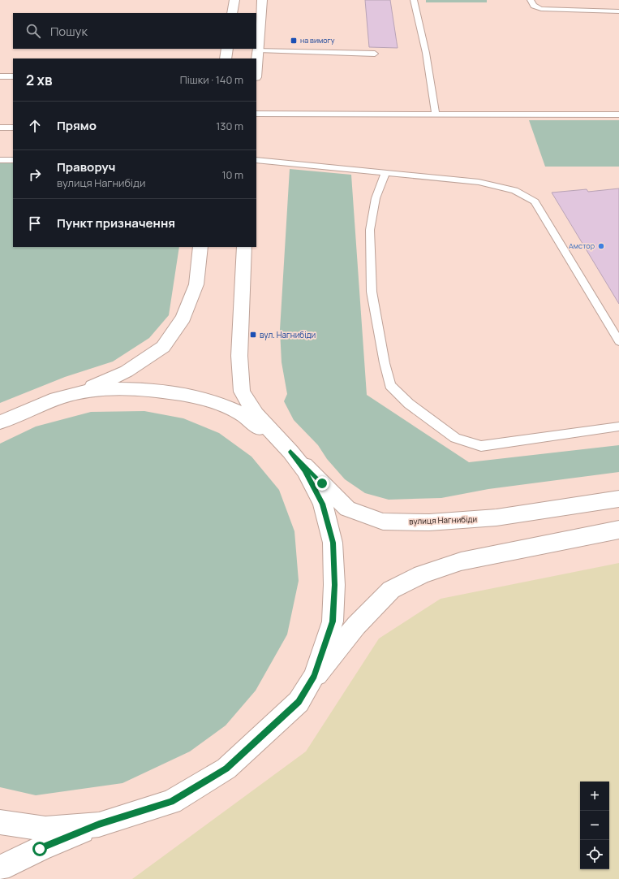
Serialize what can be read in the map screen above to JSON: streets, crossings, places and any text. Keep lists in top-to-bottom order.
{
  "streets": {
    "street": ["вулиця Нагнибіди"]
  },
  "places": {
    "transit": ["на вимогу", "вул. Нагнибіди"],
    "other": ["Амстор"]
  },
  "page": {
    "search": "Пошук",
    "heading": ["2 хв", "Пішки · 140 m"],
    "list": [
      ["Прямо", "130 m"],
      ["Праворуч", "вулиця Нагнибіди", "10 m"],
      "Пункт призначення"
    ],
    "map_buttons": ["+", "−"]
  }
}
